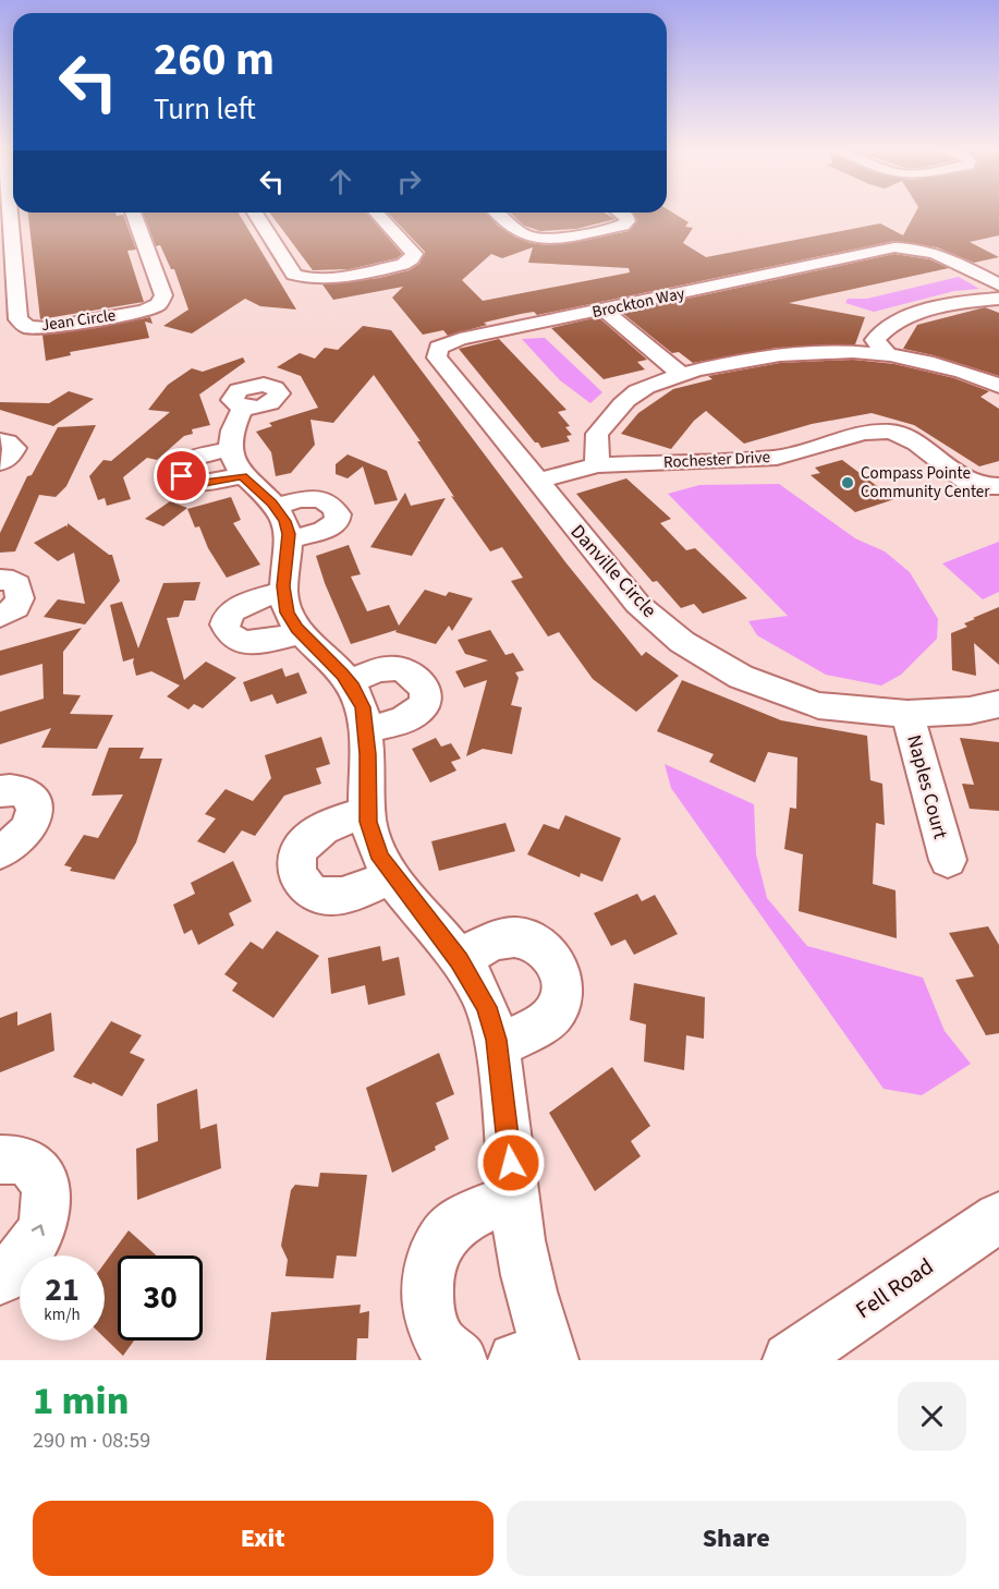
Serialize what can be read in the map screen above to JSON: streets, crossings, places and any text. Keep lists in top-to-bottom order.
{
  "streets": {
    "street": [
      "Brockton Way",
      "Jean Circle",
      "Rochester Drive",
      "Danville Circle",
      "Naples Court",
      "Fell Road"
    ]
  },
  "crossings": [
    ["Brockton Way", "Rochester Drive"],
    ["Brockton Way", "Danville Circle"],
    ["Rochester Drive", "Danville Circle"],
    ["Danville Circle", "Naples Court"]
  ],
  "places": ["Compass Pointe Community Center"],
  "page": {
    "turn": ["260 m", "Turn left"],
    "speed": "21 km/h",
    "limit": "30",
    "heading": ["1 min", "290 m · 08:59"],
    "buttons": ["Exit", "Share"]
  }
}
